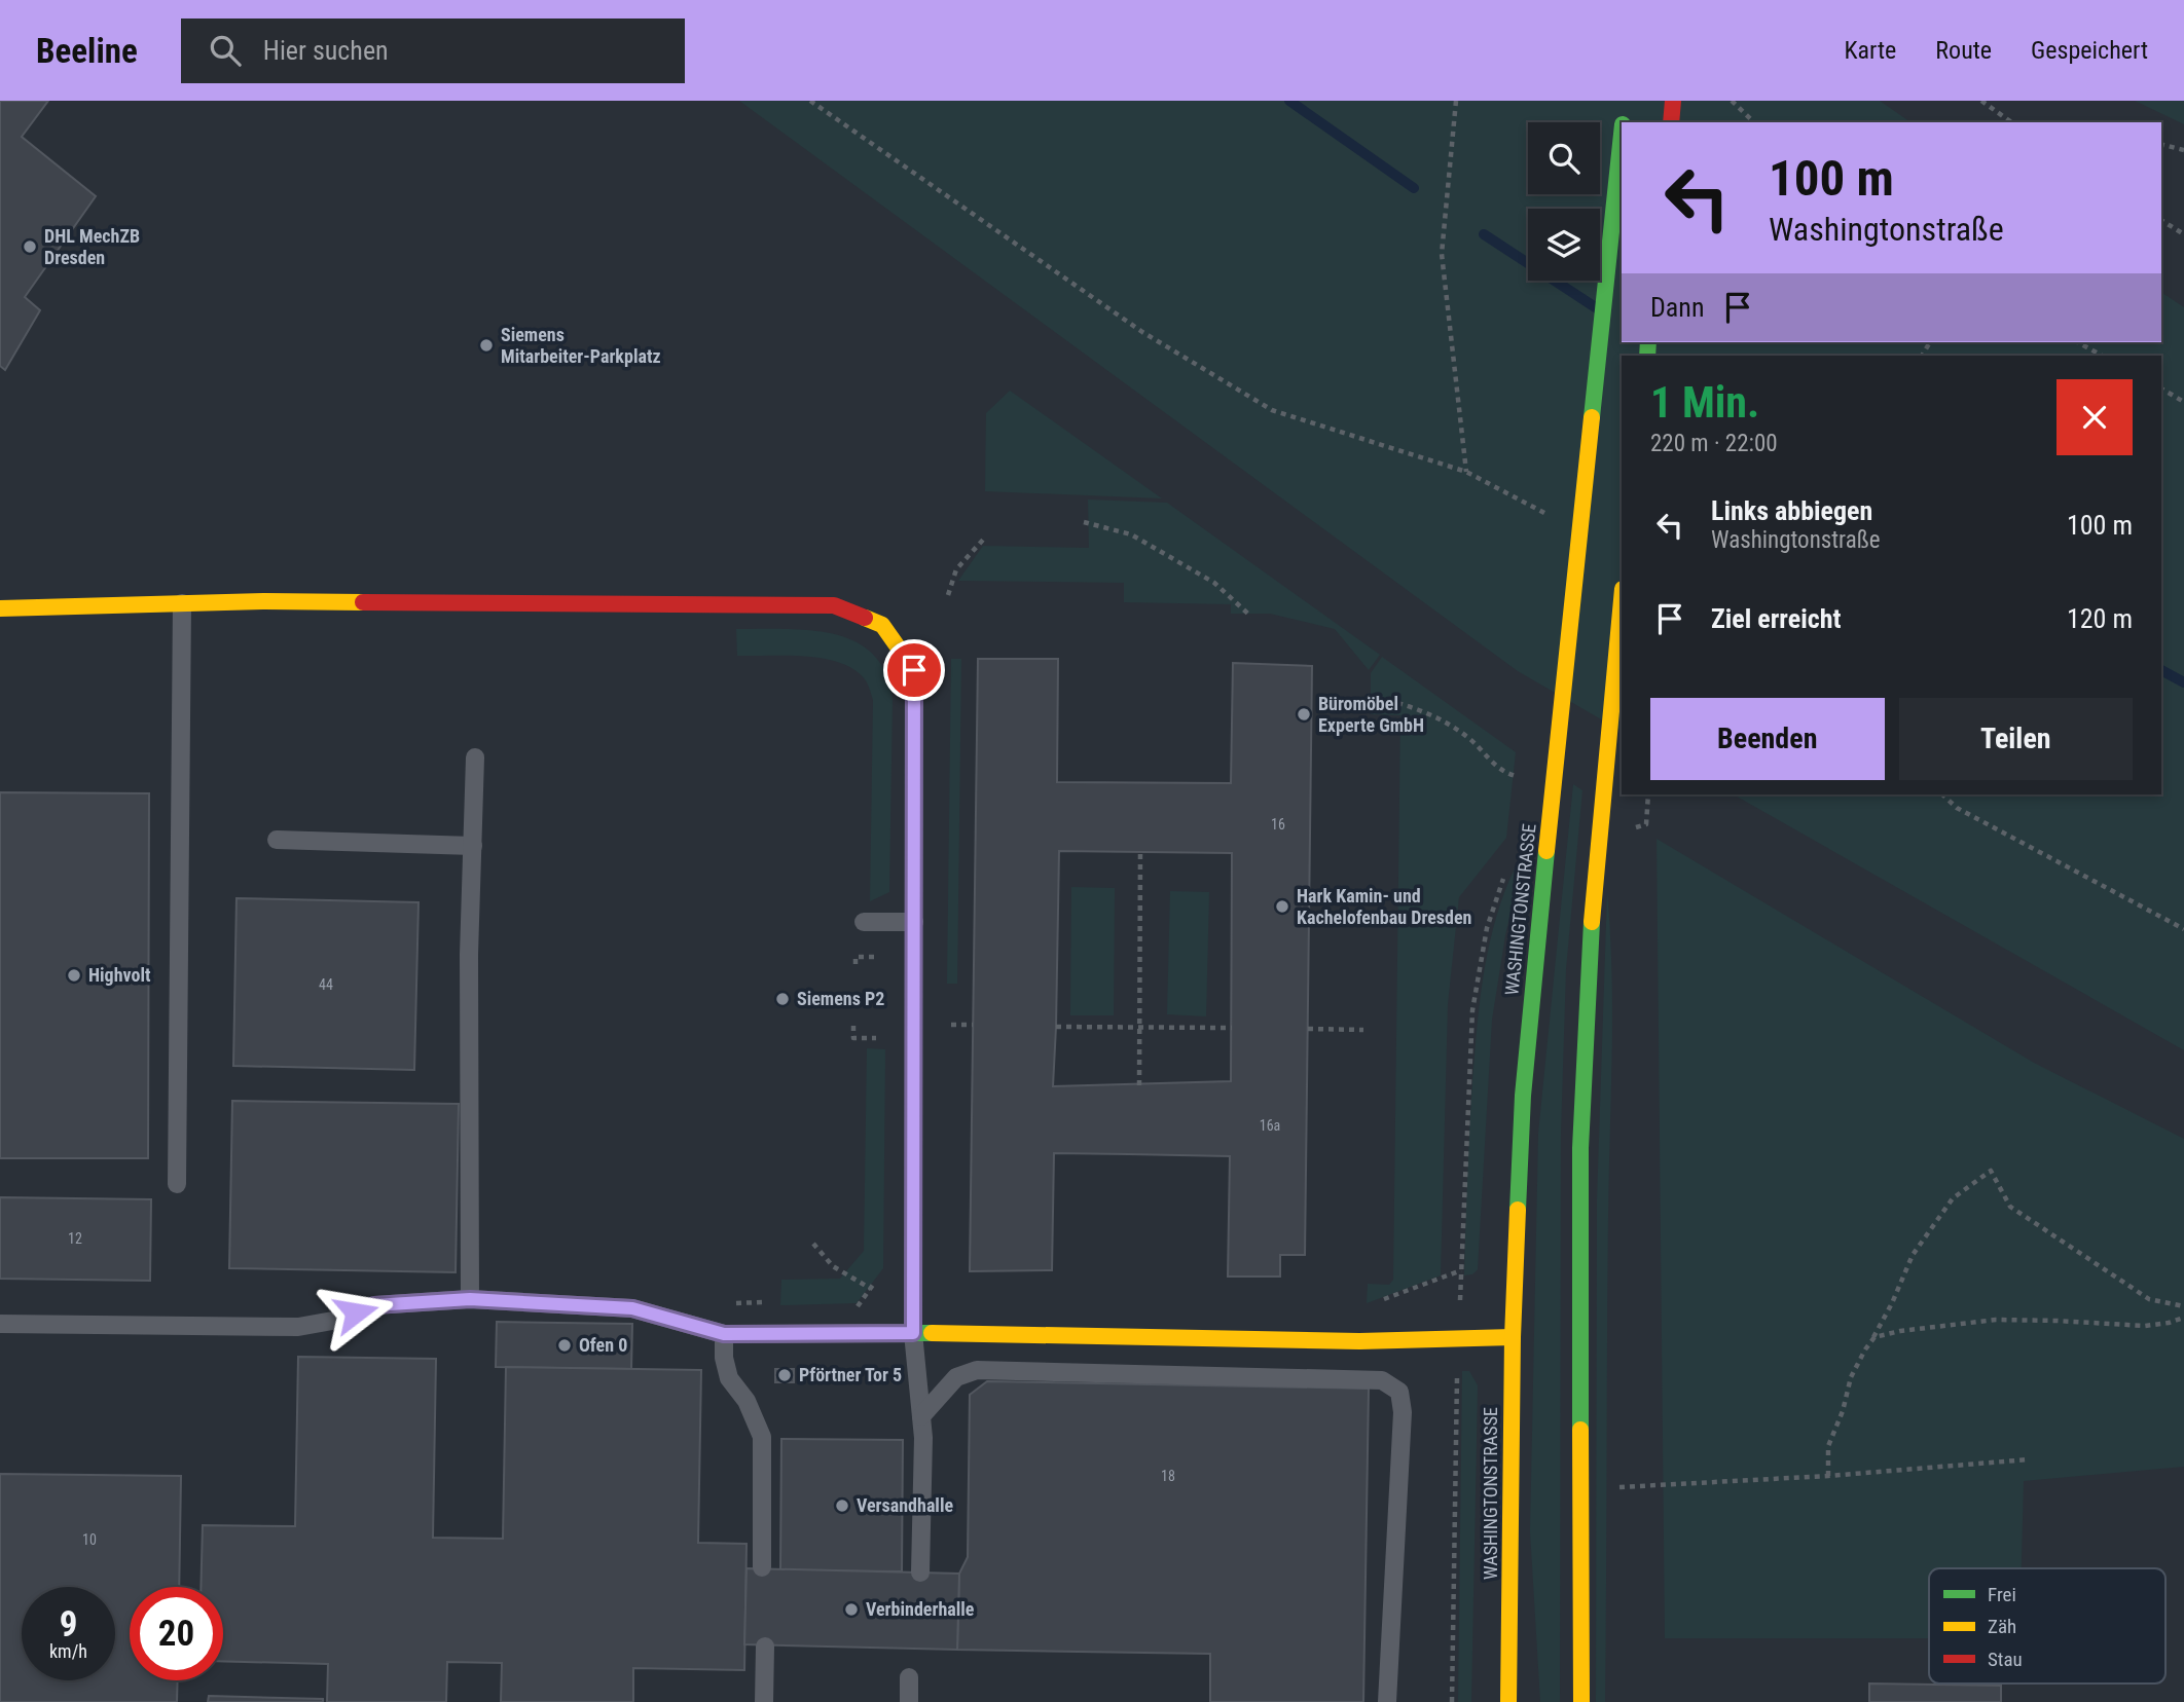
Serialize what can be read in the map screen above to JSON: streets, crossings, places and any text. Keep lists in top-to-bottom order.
{
  "streets": {
    "main road": ["WASHINGTONSTRASSE"]
  },
  "places": [
    "DHL MechZB Dresden",
    "Siemens Mitarbeiter-Parkplatz",
    "Büromöbel Experte GmbH",
    "Hark Kamin- und Kachelofenbau Dresden",
    "Highvolt",
    "Siemens P2",
    "Ofen 0",
    "Pförtner Tor 5",
    "Versandhalle",
    "Verbinderhalle"
  ],
  "house_numbers": [
    "16",
    "44",
    "16a",
    "12",
    "18",
    "10"
  ],
  "legend": ["Frei", "Zäh", "Stau"],
  "page": {
    "header": "Beeline",
    "search": "Hier suchen",
    "nav": ["Karte", "Route", "Gespeichert"],
    "turn": ["100 m", "Washingtonstraße"],
    "then": "Dann",
    "heading": ["1 Min.", "220 m · 22:00"],
    "list": [
      {
        "name": "Links abbiegen",
        "note": "Washingtonstraße",
        "value": "100 m"
      },
      {
        "name": "Ziel erreicht",
        "value": "120 m"
      }
    ],
    "buttons": ["Beenden", "Teilen"],
    "speed": "9 km/h",
    "limit": "20"
  }
}
